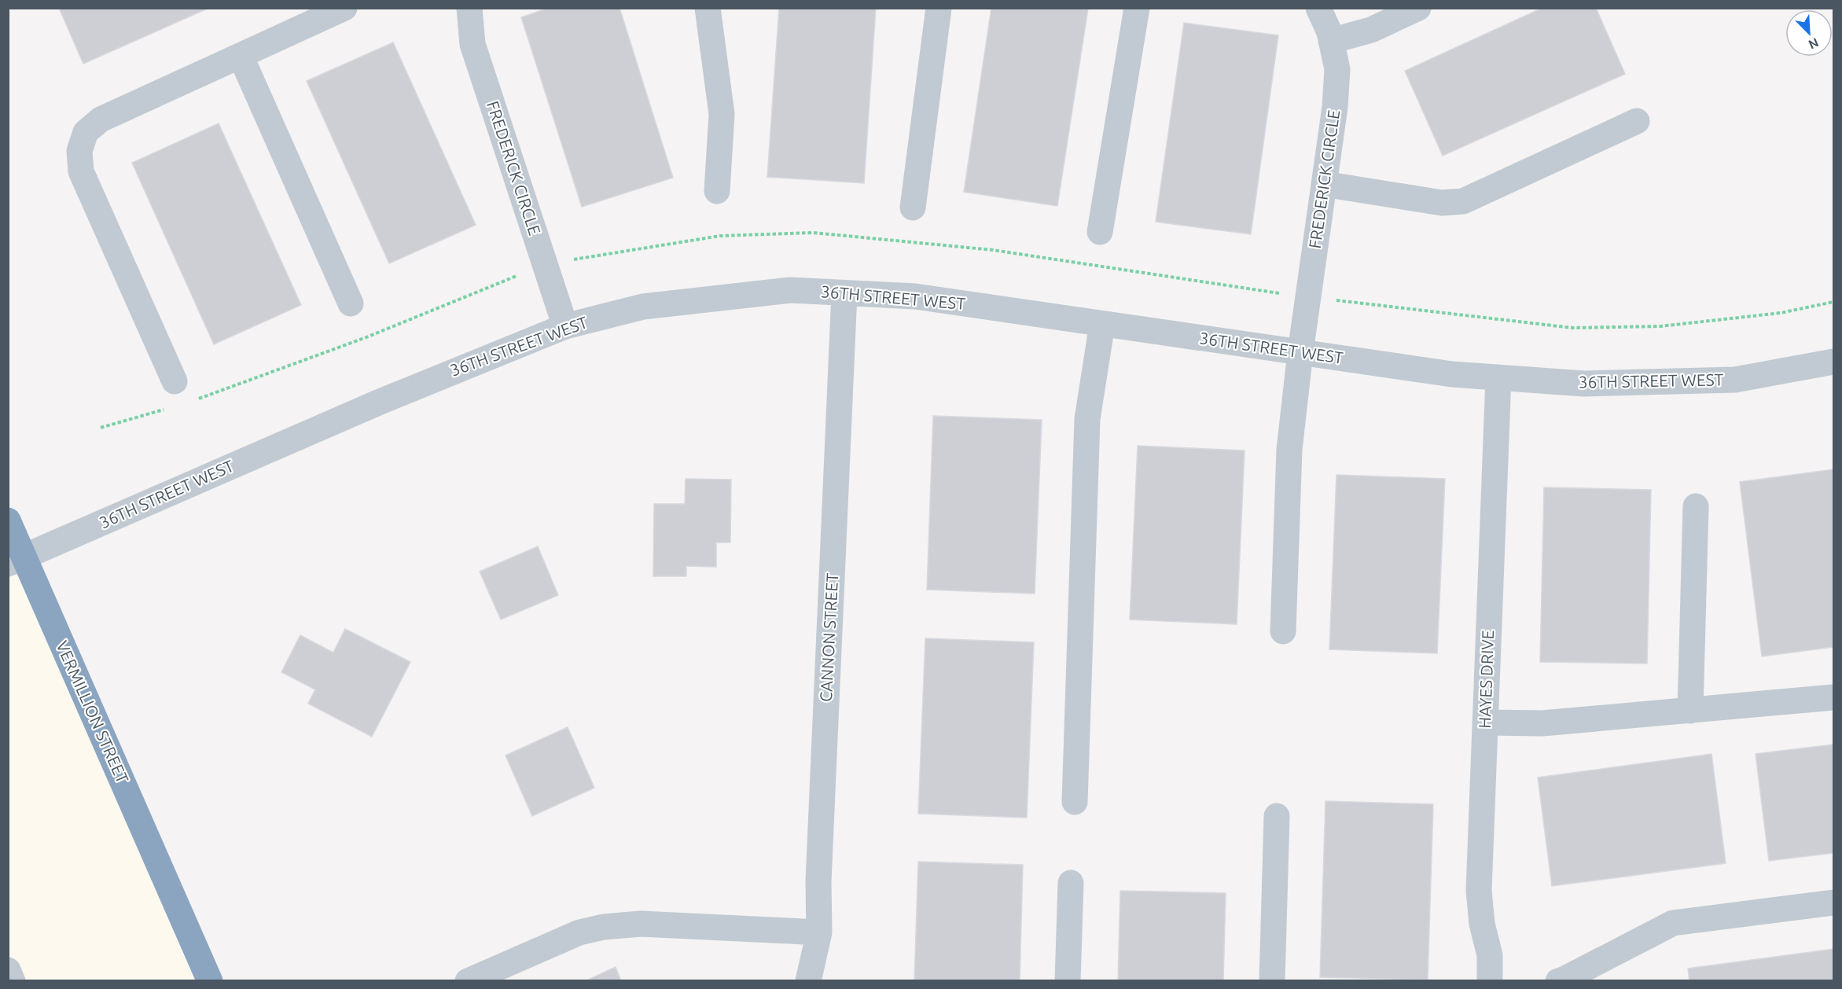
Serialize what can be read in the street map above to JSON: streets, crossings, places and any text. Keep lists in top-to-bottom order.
{
  "streets": {
    "highway": ["VERMILLION STREET"],
    "street": [
      "FREDERICK CIRCLE",
      "36TH STREET WEST",
      "CANNON STREET",
      "HAYES DRIVE"
    ]
  },
  "crossings": [
    ["FREDERICK CIRCLE", "36TH STREET WEST"],
    ["36TH STREET WEST", "CANNON STREET"],
    ["36TH STREET WEST", "HAYES DRIVE"],
    ["36TH STREET WEST", "VERMILLION STREET"]
  ],
  "north": "bottom right"
}
